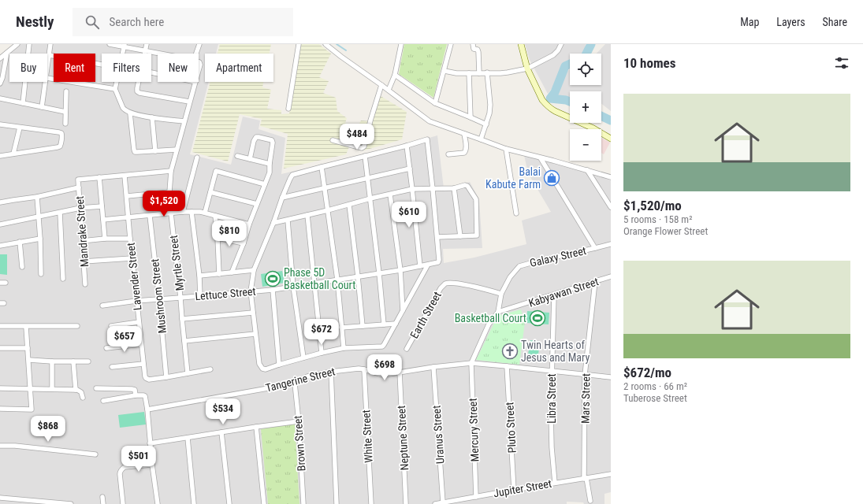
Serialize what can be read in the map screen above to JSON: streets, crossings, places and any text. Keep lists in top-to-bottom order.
{
  "streets": {
    "street": [
      "Mandrake Street",
      "Galaxy Street",
      "Myrtle Street",
      "Lavender Street",
      "Kabyawan Street",
      "Lettuce Street",
      "Mushroom Street",
      "Earth Street",
      "Tangerine Street",
      "Libra Street",
      "Mars Street",
      "Pluto Street",
      "Mercury Street",
      "Uranus Street",
      "White Street",
      "Neptune Street",
      "Brown Street",
      "Jupiter Street"
    ]
  },
  "crossings": [
    ["Galaxy Street", "Kabyawan Street"],
    ["Galaxy Street", "Earth Street"],
    ["Myrtle Street", "Lettuce Street"],
    ["Lavender Street", "Lettuce Street"],
    ["Lavender Street", "Mushroom Street"],
    ["Kabyawan Street", "Libra Street"],
    ["Kabyawan Street", "Mars Street"],
    ["Lettuce Street", "Mushroom Street"],
    ["Tangerine Street", "Libra Street"],
    ["Tangerine Street", "Mars Street"],
    ["Tangerine Street", "Pluto Street"],
    ["Tangerine Street", "Mercury Street"],
    ["Tangerine Street", "Uranus Street"],
    ["Tangerine Street", "White Street"],
    ["Tangerine Street", "Neptune Street"],
    ["Tangerine Street", "Brown Street"],
    ["Libra Street", "Jupiter Street"],
    ["Mars Street", "Jupiter Street"],
    ["Pluto Street", "Jupiter Street"],
    ["Mercury Street", "Jupiter Street"],
    ["Uranus Street", "Jupiter Street"]
  ],
  "places": {
    "shop": ["Balai Kabute Farm"],
    "sports": ["Phase 5D Basketball Court", "Basketball Court"],
    "church": ["Twin Hearts of Jesus and Mary"]
  },
  "page": {
    "header": "Nestly",
    "search": "Search here",
    "nav": ["Map", "Layers", "Share"],
    "heading": "10 homes",
    "map_buttons": ["+", "−"],
    "chip": [
      "Buy",
      "Rent",
      "Filters",
      "New",
      "Apartment"
    ],
    "list": [
      {
        "name": "$1,520/mo",
        "note": "5 rooms · 158 m² · Orange Flower Street"
      },
      {
        "name": "$672/mo",
        "note": "2 rooms · 66 m² · Tuberose Street"
      }
    ],
    "price": [
      "$484",
      "$1,520",
      "$610",
      "$810",
      "$672",
      "$657",
      "$698",
      "$534",
      "$868",
      "$501"
    ]
  }
}
